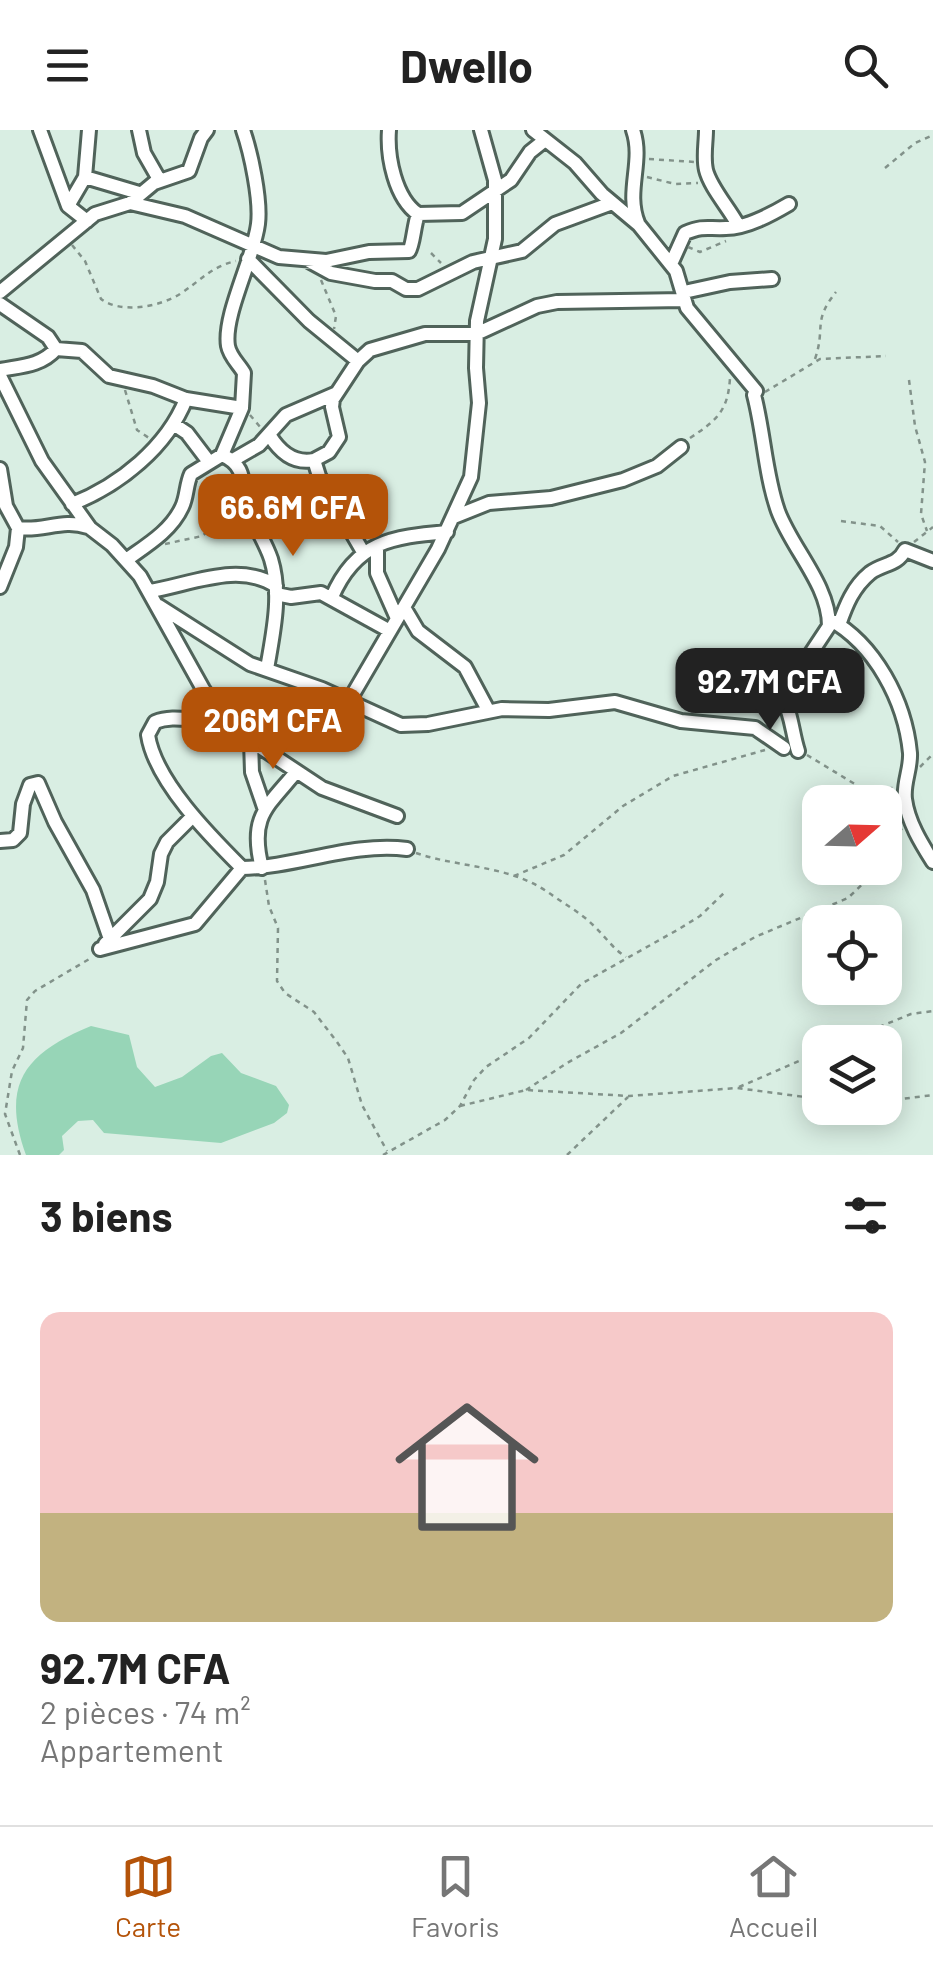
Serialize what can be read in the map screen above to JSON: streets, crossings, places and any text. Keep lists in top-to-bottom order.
{
  "north": "right",
  "page": {
    "header": "Dwello",
    "price": ["66.6M CFA", "92.7M CFA", "206M CFA"],
    "heading": "3 biens",
    "list": [
      {
        "name": "92.7M CFA",
        "note": "2 pièces · 74 m² · Appartement"
      }
    ],
    "tabs": ["Carte", "Favoris", "Accueil"]
  }
}
